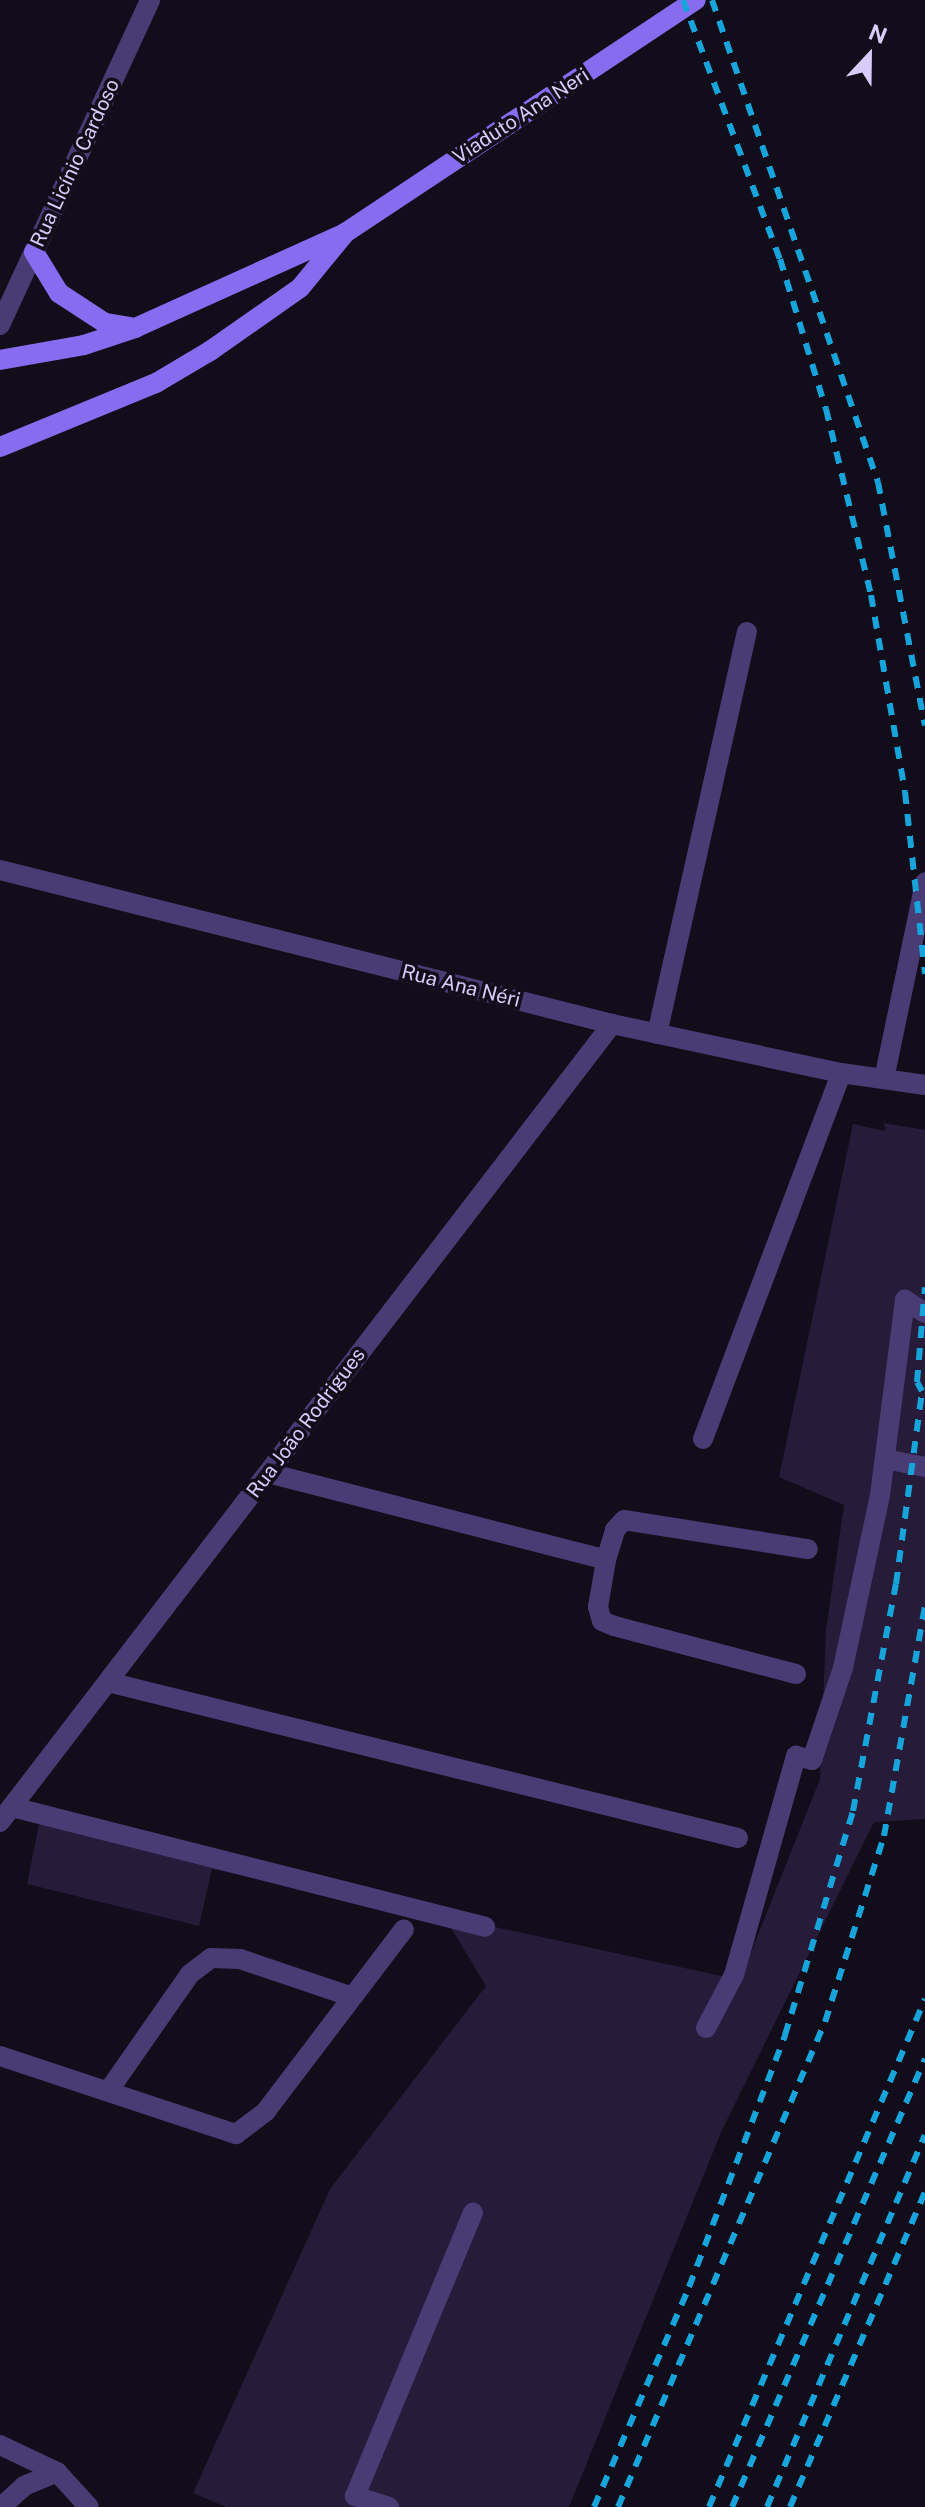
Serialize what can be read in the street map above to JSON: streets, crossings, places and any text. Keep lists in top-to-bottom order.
{
  "streets": {
    "main road": ["Viaduto Ana Neri"],
    "street": ["Rua Licínio Cardoso", "Rua Ana Néri", "Rua João Rodrigues"]
  },
  "crossings": [
    ["Rua Ana Néri", "Rua João Rodrigues"]
  ],
  "north": "top"
}
